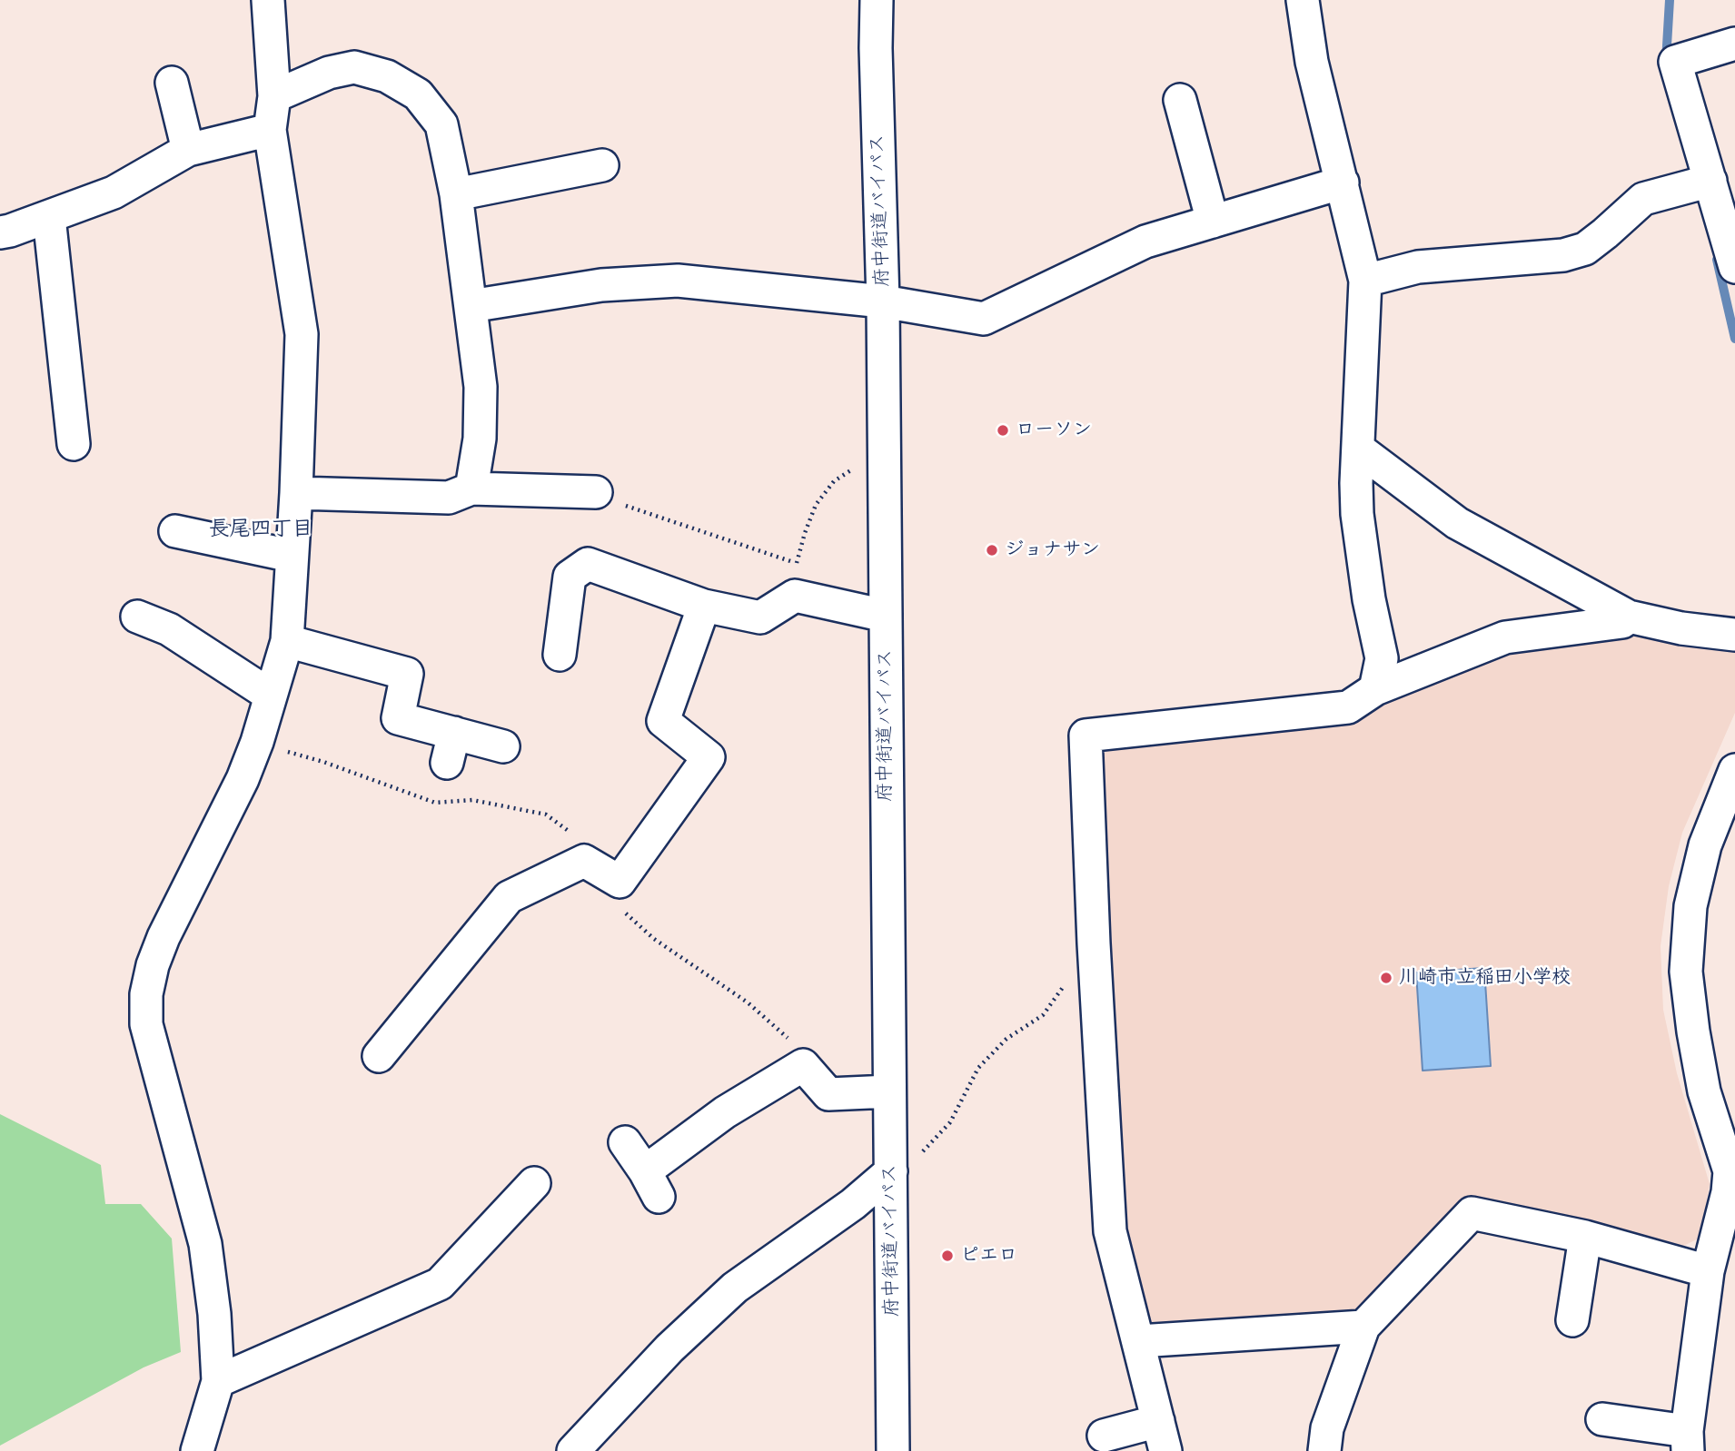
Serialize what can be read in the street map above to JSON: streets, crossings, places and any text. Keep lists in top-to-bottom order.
{
  "streets": {
    "street": ["府中街道バイパス"]
  },
  "districts": ["長尾四丁目"],
  "places": [
    "ローソン",
    "ジョナサン",
    "川崎市立稲田小学校",
    "ピエロ"
  ]
}
